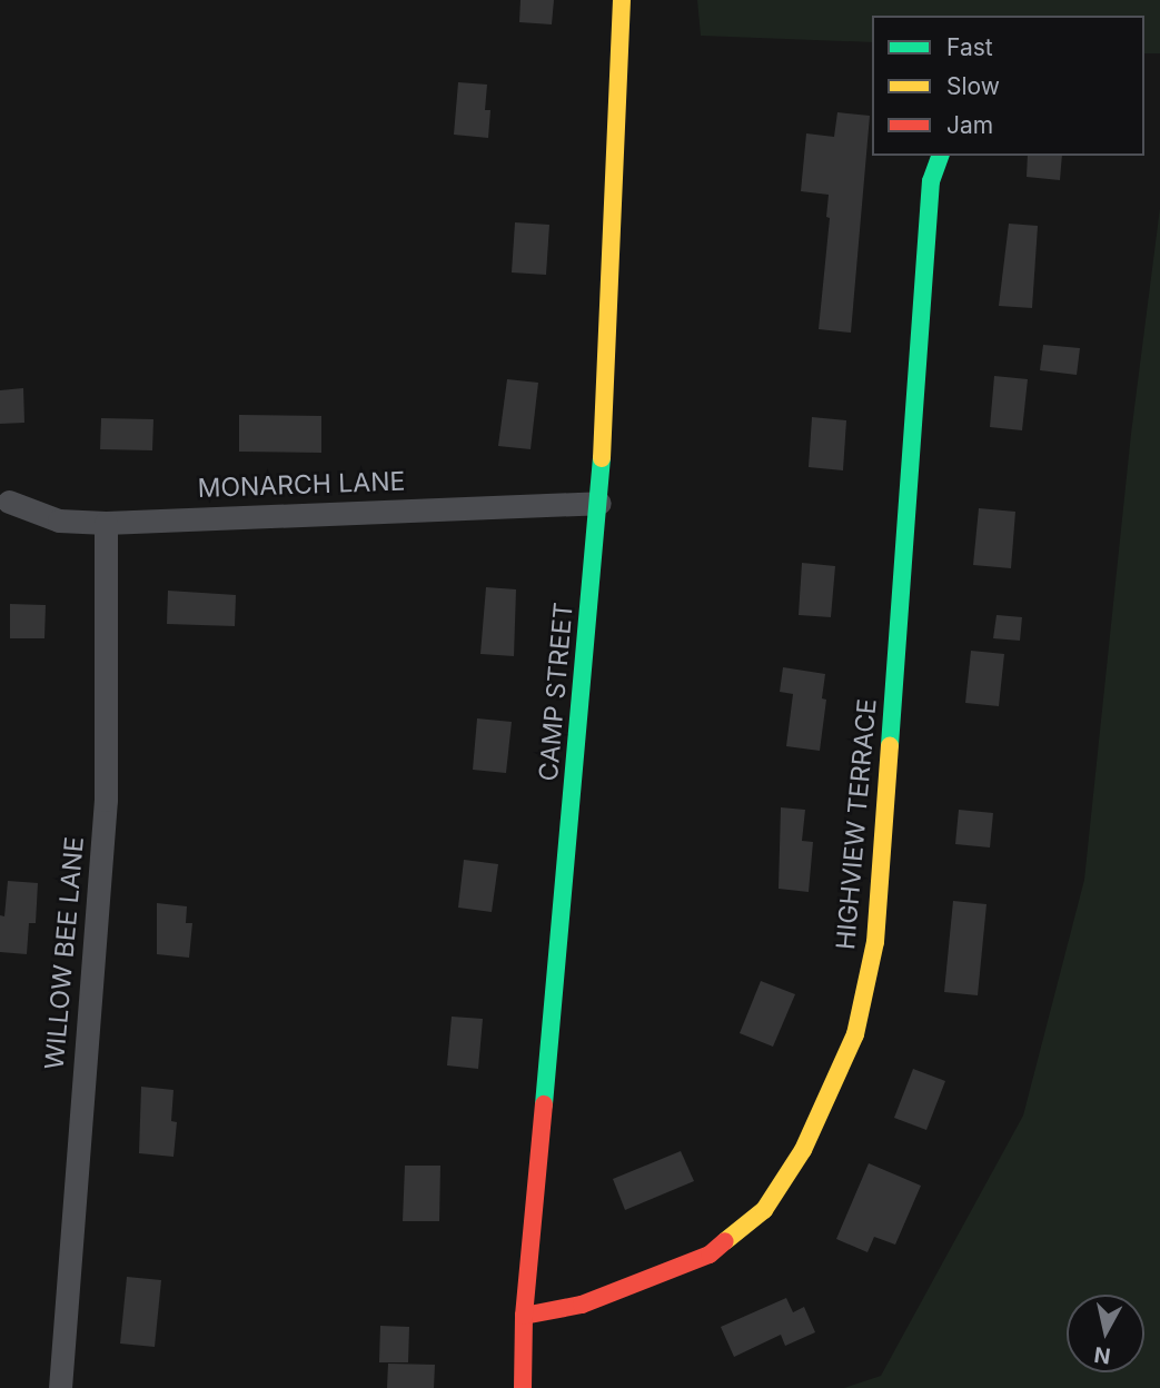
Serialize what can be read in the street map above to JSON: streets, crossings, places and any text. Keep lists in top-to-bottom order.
{
  "streets": {
    "street": [
      "MONARCH LANE",
      "CAMP STREET",
      "HIGHVIEW TERRACE",
      "WILLOW BEE LANE"
    ]
  },
  "crossings": [
    ["MONARCH LANE", "CAMP STREET"],
    ["MONARCH LANE", "WILLOW BEE LANE"],
    ["CAMP STREET", "HIGHVIEW TERRACE"]
  ],
  "legend": ["Fast", "Slow", "Jam"],
  "north": "bottom"
}
